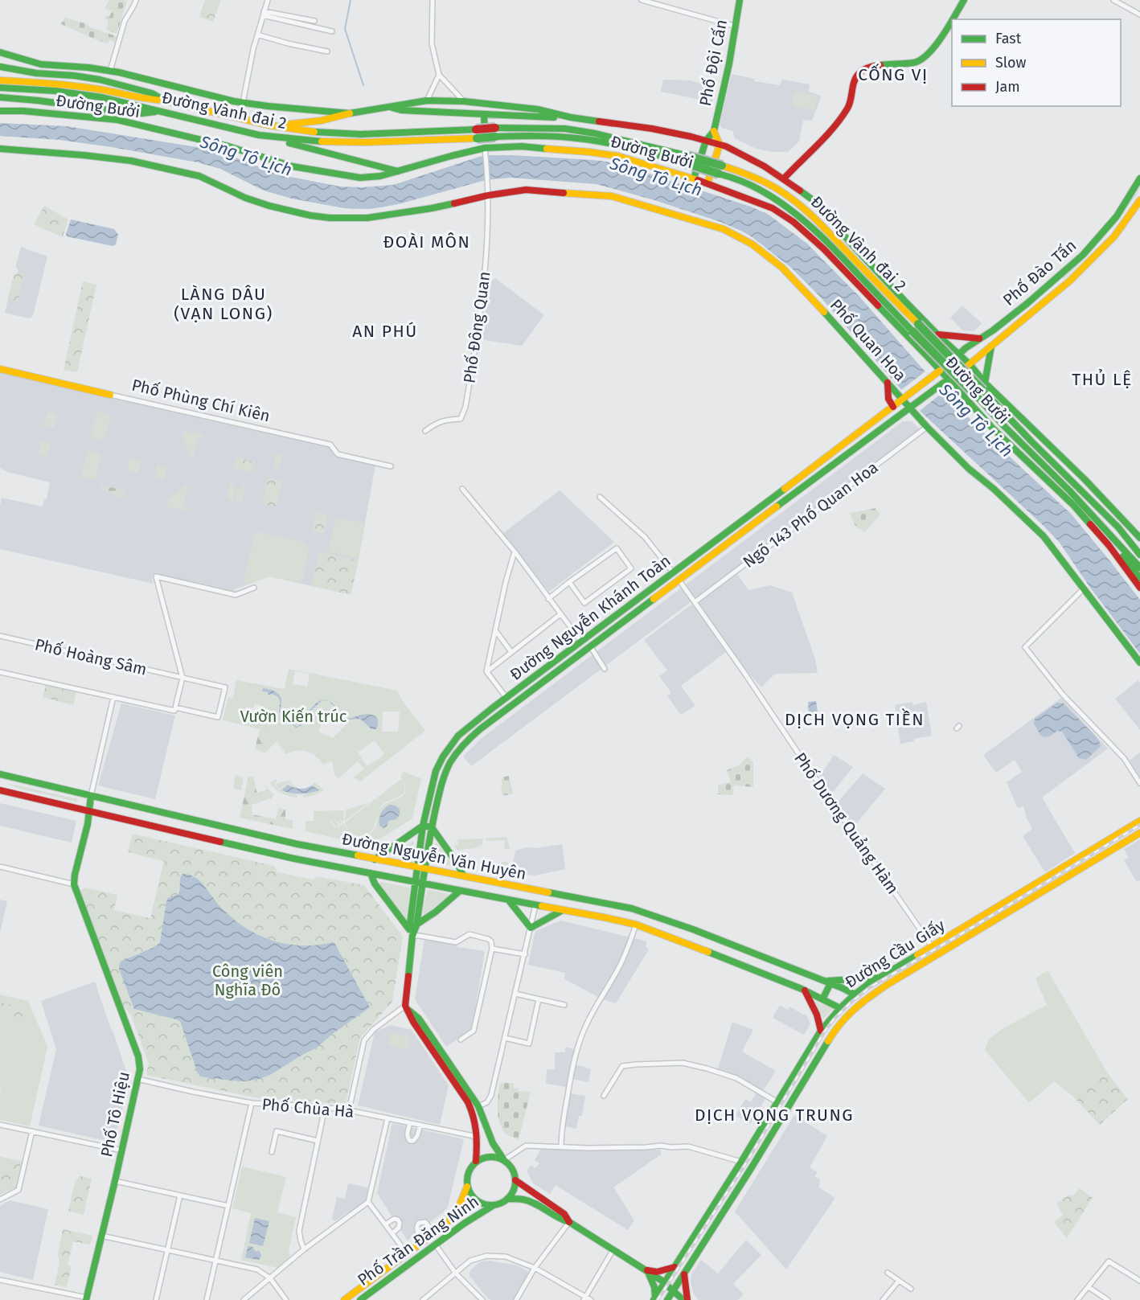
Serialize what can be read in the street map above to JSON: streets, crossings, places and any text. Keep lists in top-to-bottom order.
{
  "streets": {
    "main road": [
      "Phố Đội Cấn",
      "Đường Bưởi",
      "Đường Vành đai 2",
      "Phố Đào Tấn",
      "Phố Quan Hoa",
      "Phố Phùng Chí Kiên",
      "Đường Nguyễn Khánh Toàn",
      "Đường Nguyễn Văn Huyên",
      "Đường Cầu Giấy",
      "Phố Tô Hiệu",
      "Phố Trần Đăng Ninh"
    ],
    "street": [
      "Phố Đông Quan",
      "Ngõ 143 Phố Quan Hoa",
      "Phố Hoàng Sâm",
      "Phố Dương Quảng Hàm",
      "Phố Chùa Hà"
    ]
  },
  "crossings": [
    ["Phố Đội Cấn", "Đường Bưởi"],
    ["Đường Bưởi", "Đường Vành đai 2"],
    ["Đường Bưởi", "Phố Đào Tấn"],
    ["Đường Bưởi", "Đường Nguyễn Khánh Toàn"],
    ["Phố Đào Tấn", "Đường Nguyễn Khánh Toàn"],
    ["Phố Đông Quan", "Phố Quan Hoa"],
    ["Phố Quan Hoa", "Ngõ 143 Phố Quan Hoa"],
    ["Phố Quan Hoa", "Đường Nguyễn Khánh Toàn"],
    ["Ngõ 143 Phố Quan Hoa", "Phố Dương Quảng Hàm"],
    ["Đường Nguyễn Khánh Toàn", "Phố Dương Quảng Hàm"],
    ["Đường Nguyễn Khánh Toàn", "Đường Nguyễn Văn Huyên"],
    ["Phố Dương Quảng Hàm", "Đường Cầu Giấy"],
    ["Đường Nguyễn Văn Huyên", "Đường Cầu Giấy"],
    ["Phố Chùa Hà", "Phố Tô Hiệu"]
  ],
  "districts": [
    "CỐNG VỊ",
    "ĐOÀI MÔN",
    "LÀNG DÂU (VẠN LONG)",
    "AN PHÚ",
    "THỦ LỆ",
    "DỊCH VỌNG TIỀN",
    "DỊCH VỌNG TRUNG"
  ],
  "water": ["Sông Tô Lịch"],
  "parks": ["Vườn Kiến trúc", "Công viên Nghĩa Đô"],
  "legend": ["Fast", "Slow", "Jam"]
}
